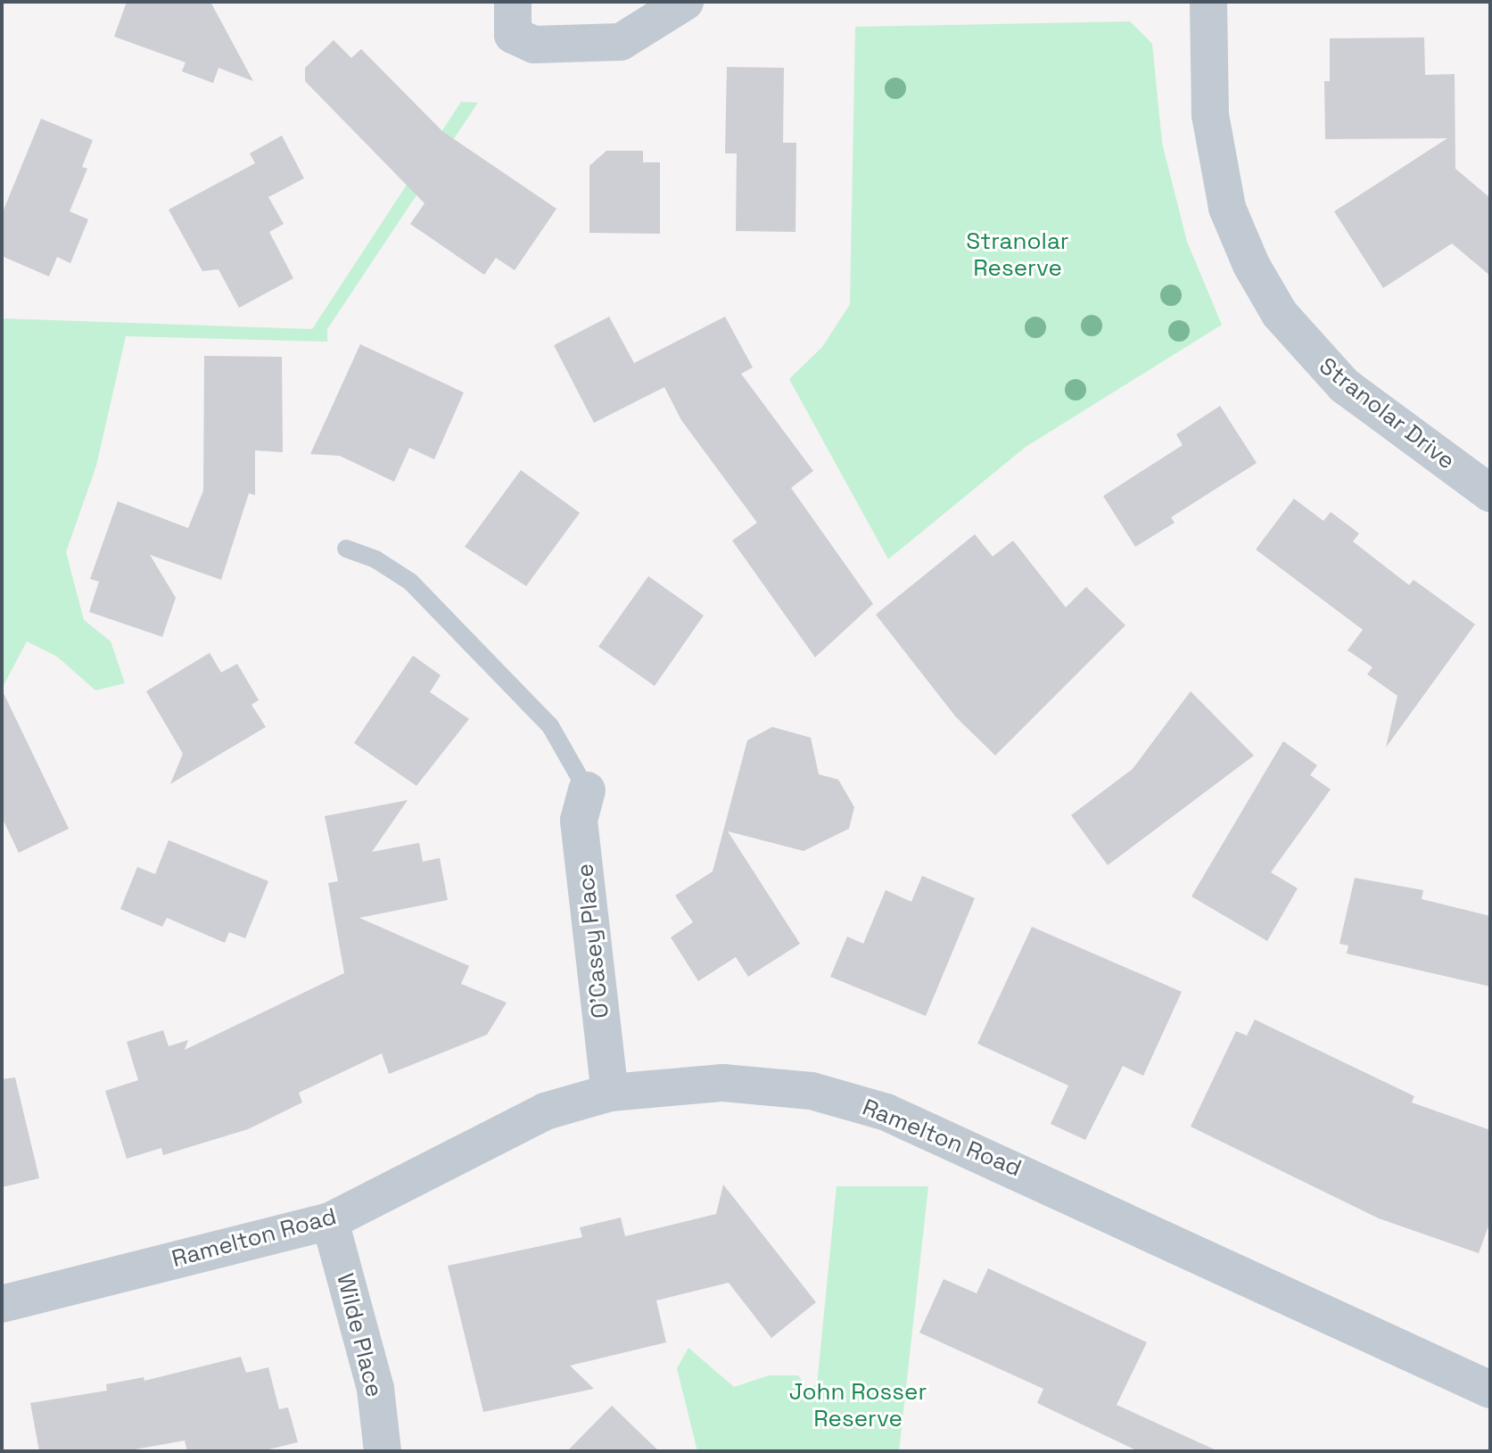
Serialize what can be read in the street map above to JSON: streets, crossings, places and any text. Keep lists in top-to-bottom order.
{
  "streets": {
    "street": [
      "Stranolar Drive",
      "O'Casey Place",
      "Ramelton Road",
      "Wilde Place"
    ]
  },
  "crossings": [
    ["O'Casey Place", "Ramelton Road"],
    ["Ramelton Road", "Wilde Place"]
  ],
  "parks": ["Stranolar Reserve", "John Rosser Reserve"]
}
